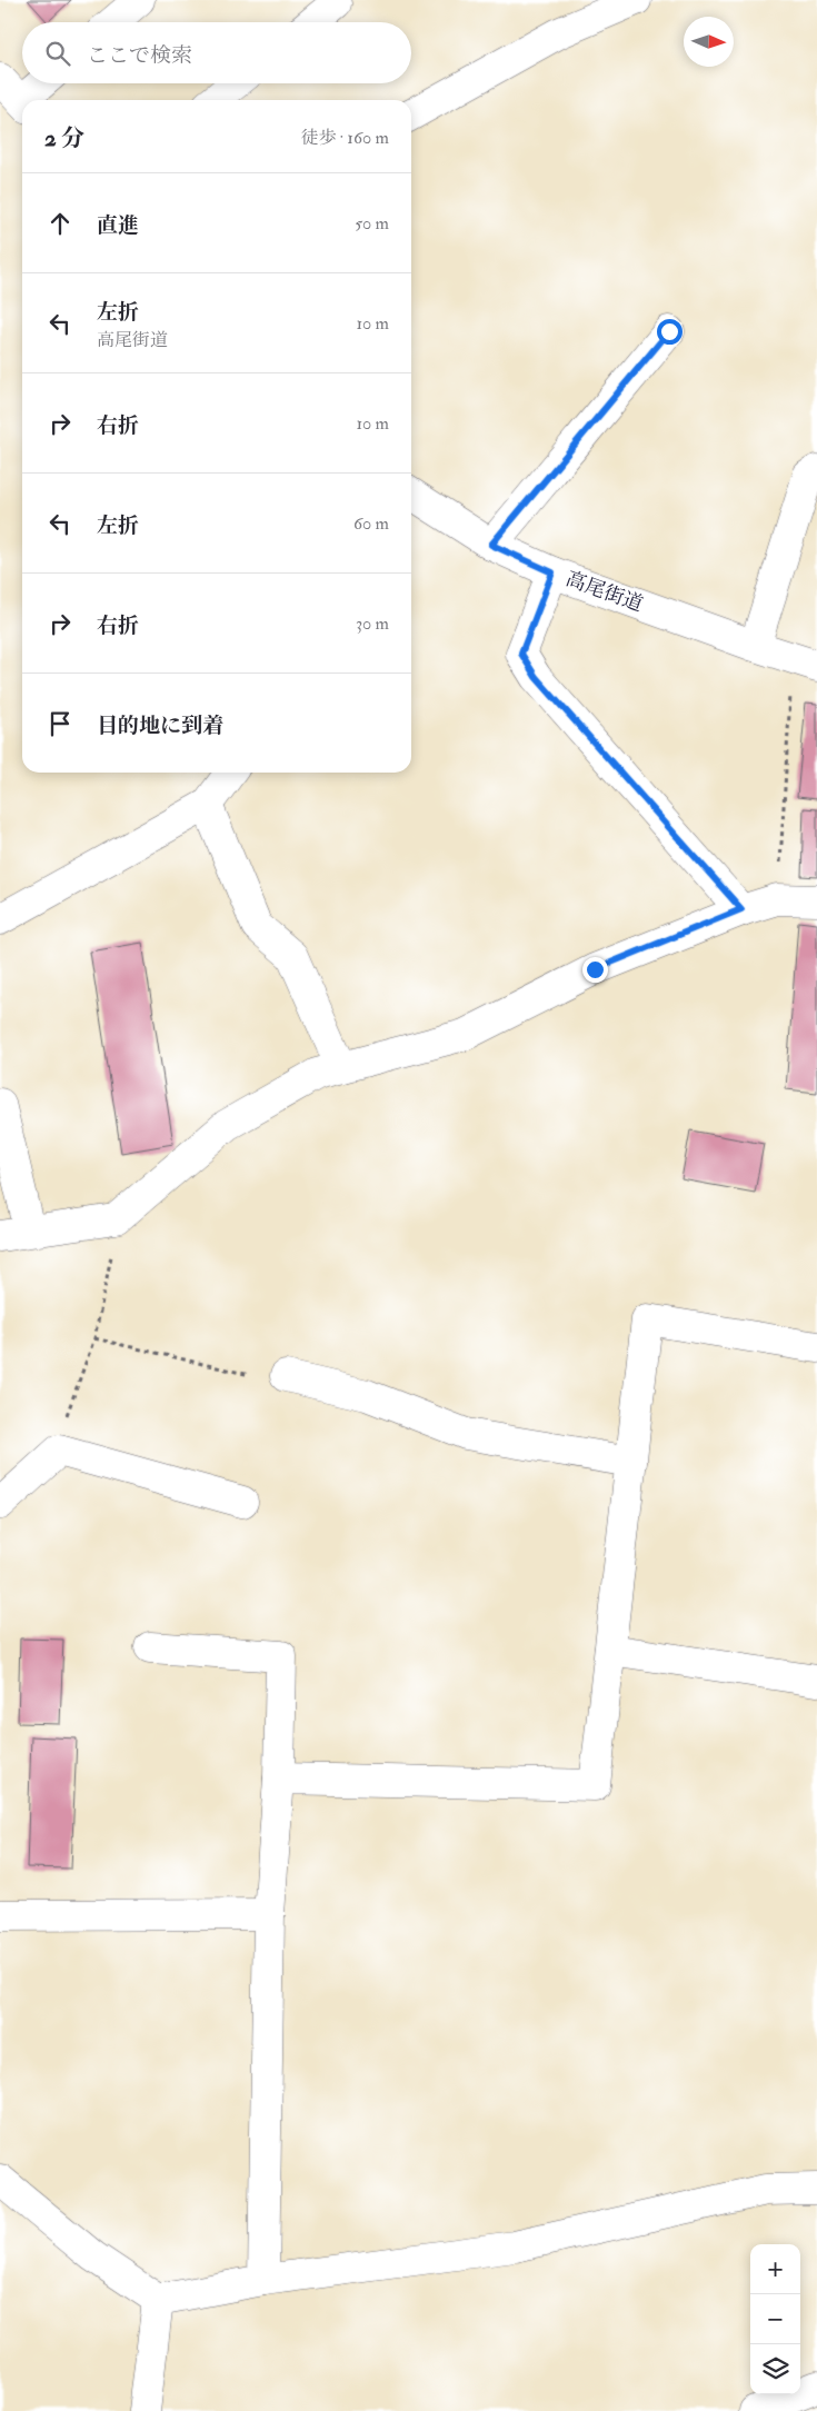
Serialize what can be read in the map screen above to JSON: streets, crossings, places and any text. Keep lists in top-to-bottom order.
{
  "streets": {
    "street": ["高尾街道"]
  },
  "north": "right",
  "page": {
    "search": "ここで検索",
    "heading": ["2 分", "徒歩 · 160 m"],
    "list": [
      ["直進", "50 m"],
      ["左折", "高尾街道", "10 m"],
      ["右折", "10 m"],
      ["左折", "60 m"],
      ["右折", "30 m"],
      "目的地に到着"
    ],
    "map_buttons": ["+", "−"]
  }
}
